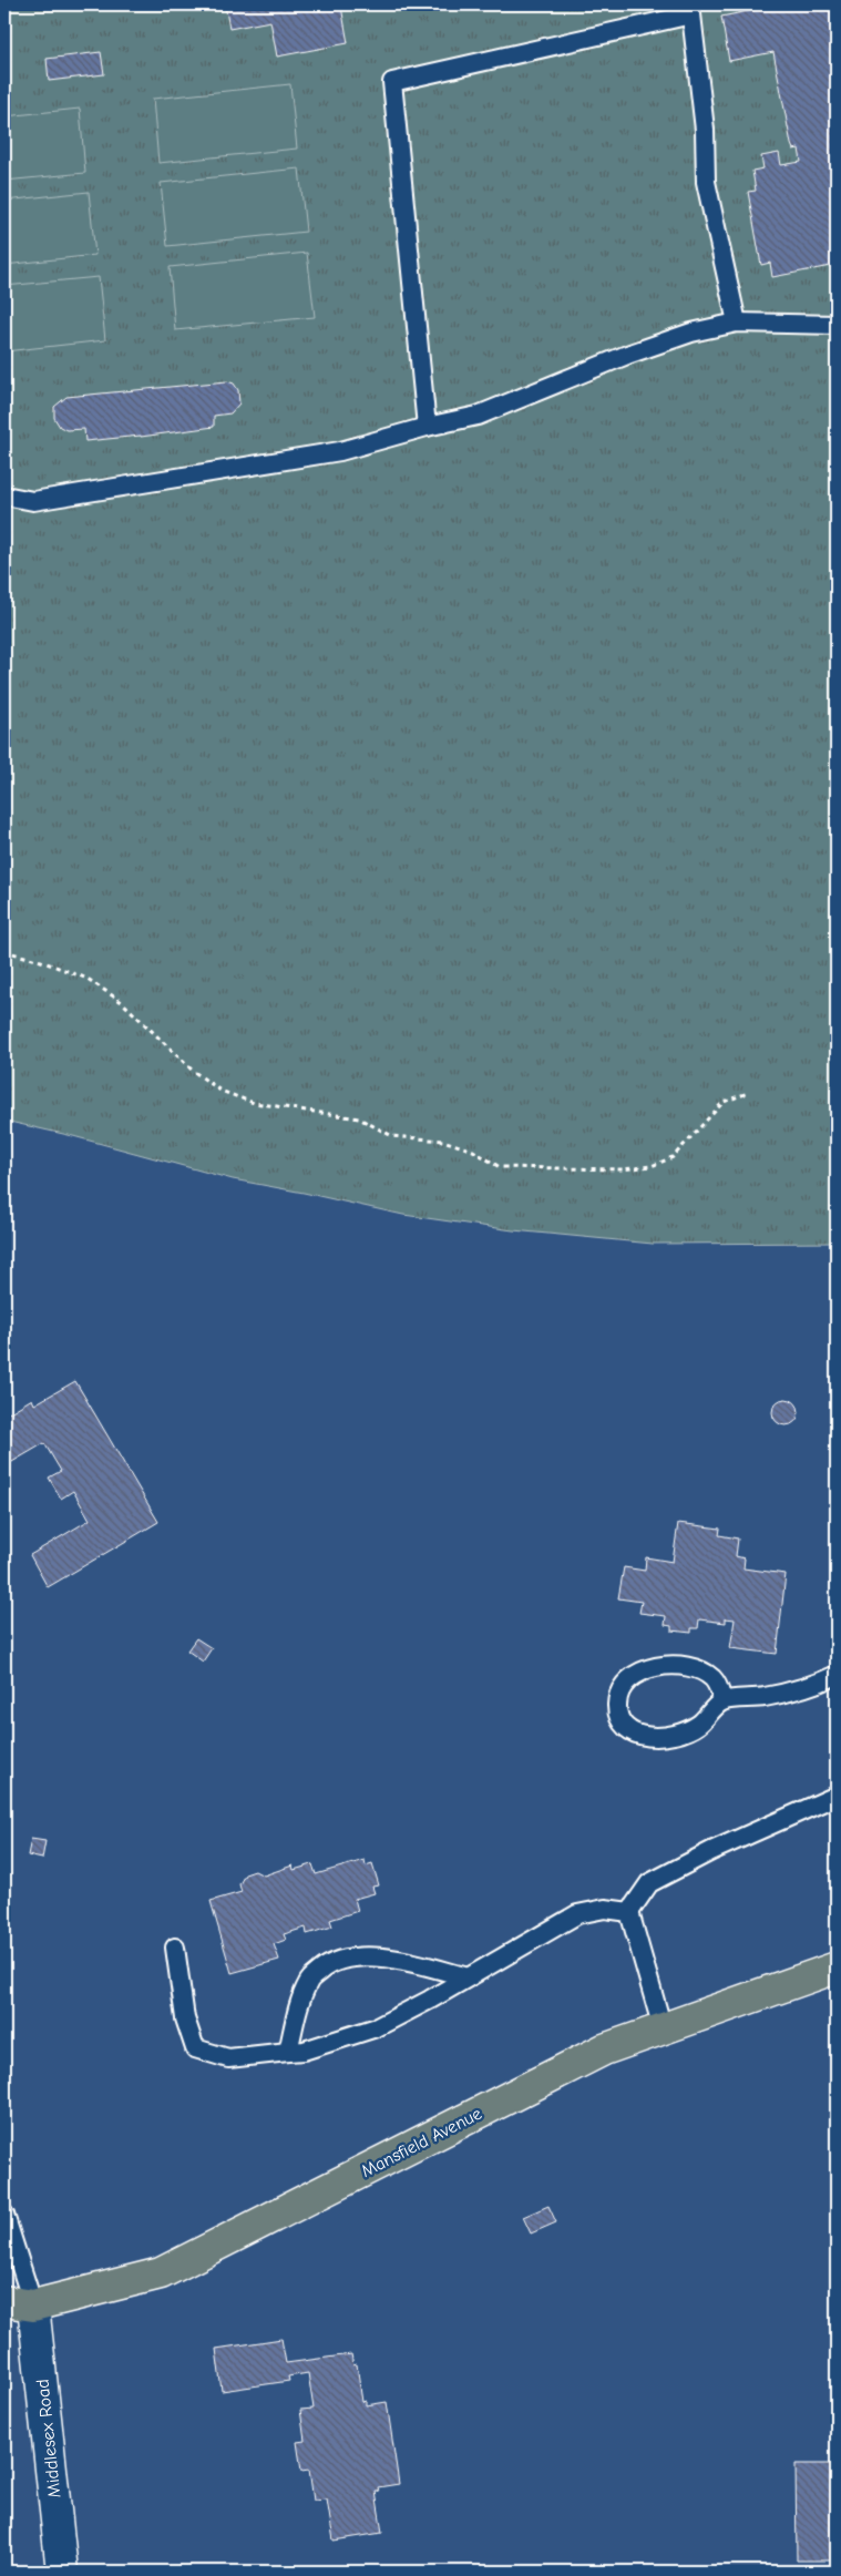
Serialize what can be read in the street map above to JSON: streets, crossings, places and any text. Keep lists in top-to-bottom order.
{
  "streets": {
    "main road": ["Mansfield Avenue", "Middlesex Road"]
  },
  "crossings": [
    ["Mansfield Avenue", "Middlesex Road"]
  ]
}
